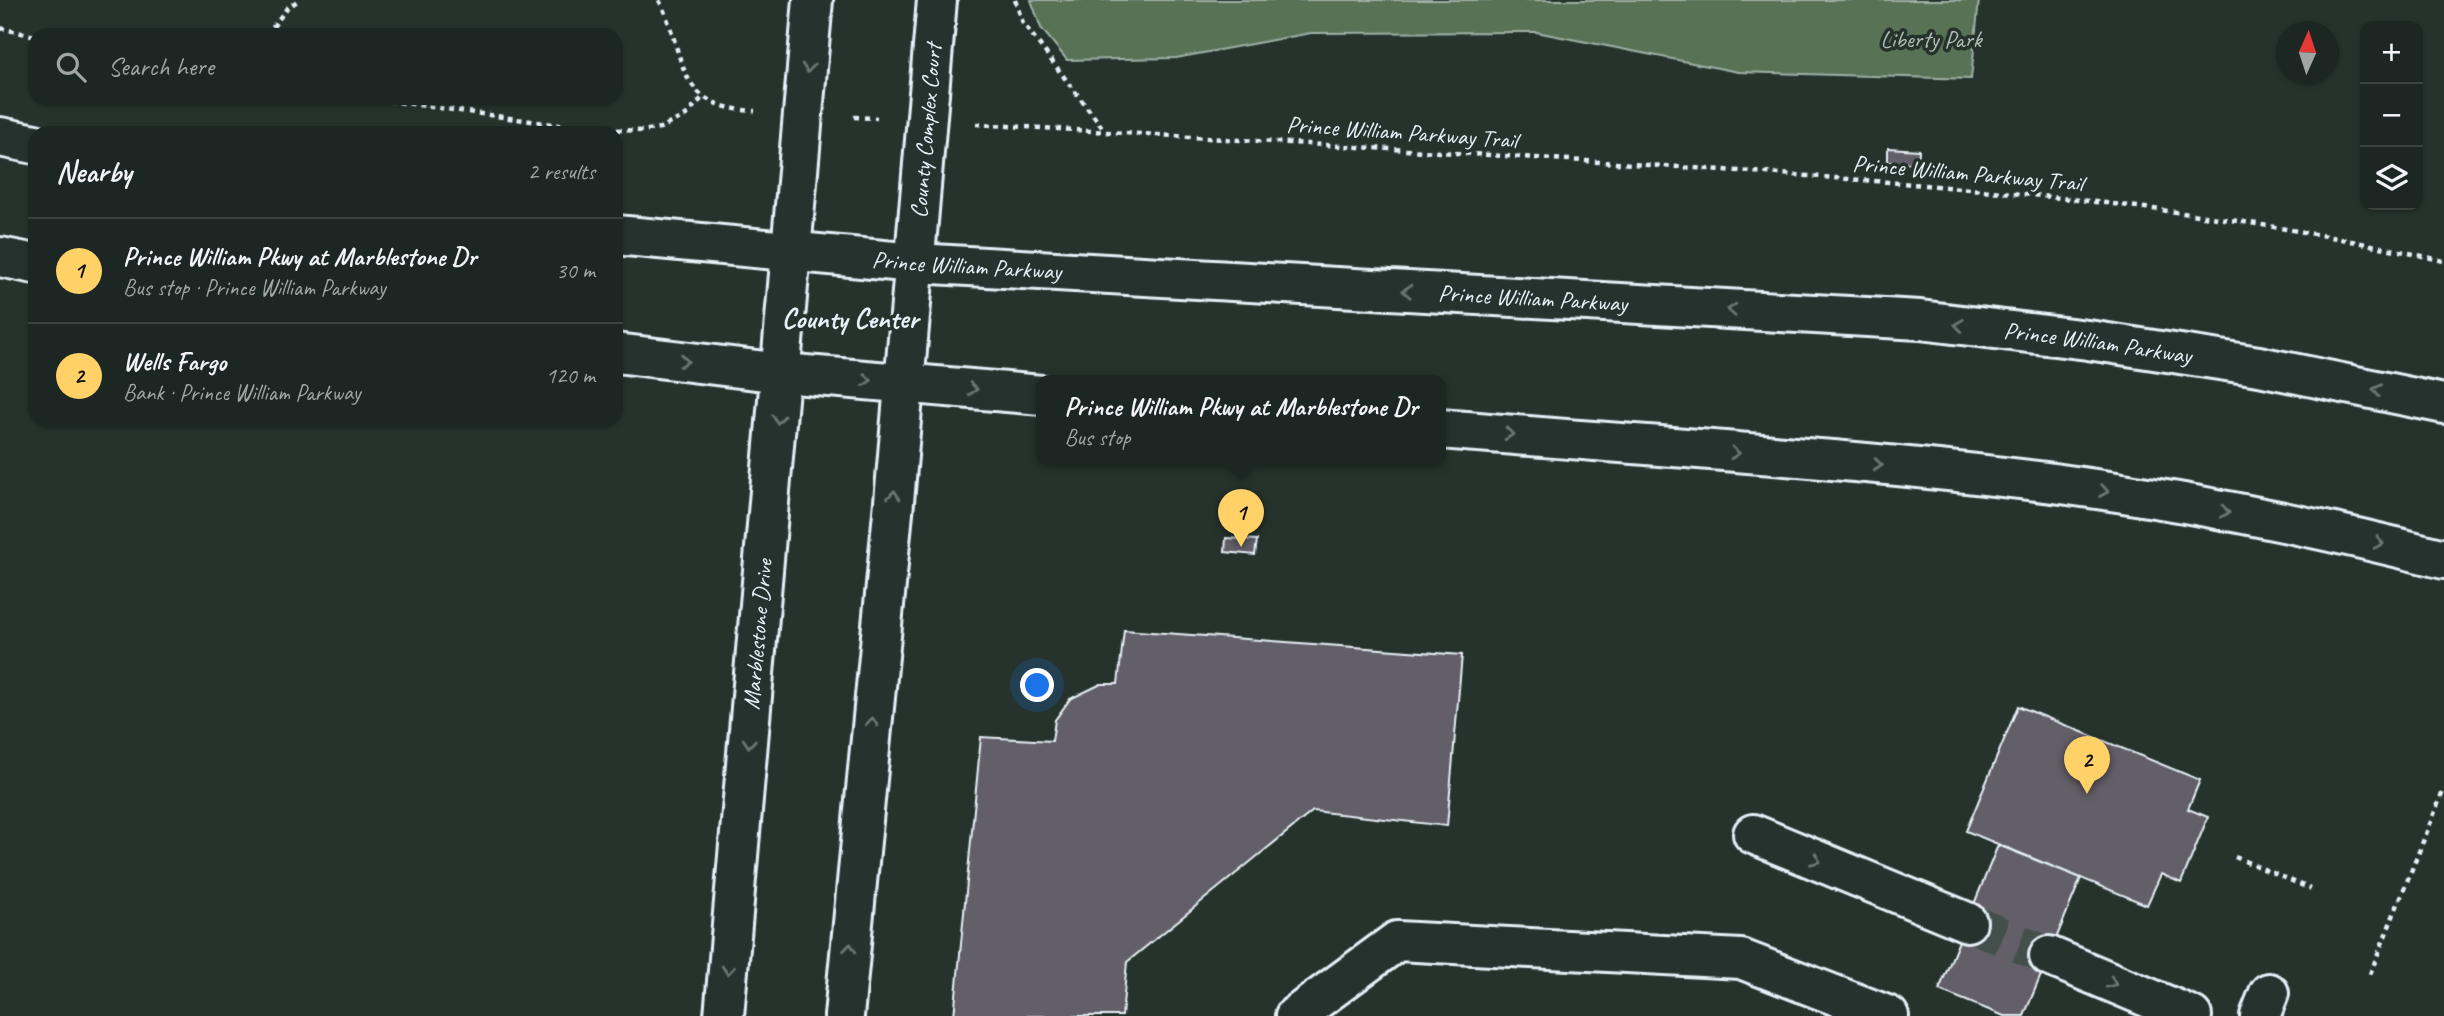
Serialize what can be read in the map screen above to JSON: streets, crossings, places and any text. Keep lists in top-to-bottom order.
{
  "streets": {
    "main road": ["County Complex Court", "Prince William Parkway", "Marblestone Drive"],
    "path": ["Prince William Parkway Trail"]
  },
  "crossings": [
    ["County Complex Court", "Prince William Parkway Trail"],
    ["County Complex Court", "Prince William Parkway"],
    ["Prince William Parkway", "Marblestone Drive"]
  ],
  "districts": ["County Center"],
  "parks": ["Liberty Park"],
  "north": "top",
  "page": {
    "map_buttons": ["+", "−"],
    "search": "Search here",
    "heading": ["Nearby", "2 results"],
    "list": [
      {
        "mark": "1",
        "name": "Prince William Pkwy at Marblestone Dr",
        "note": "Bus stop · Prince William Parkway",
        "value": "30 m"
      },
      {
        "mark": "2",
        "name": "Wells Fargo",
        "note": "Bank · Prince William Parkway",
        "value": "120 m"
      }
    ],
    "popup": ["Prince William Pkwy at Marblestone Dr", "Bus stop"],
    "pins": ["1", "2"]
  }
}
